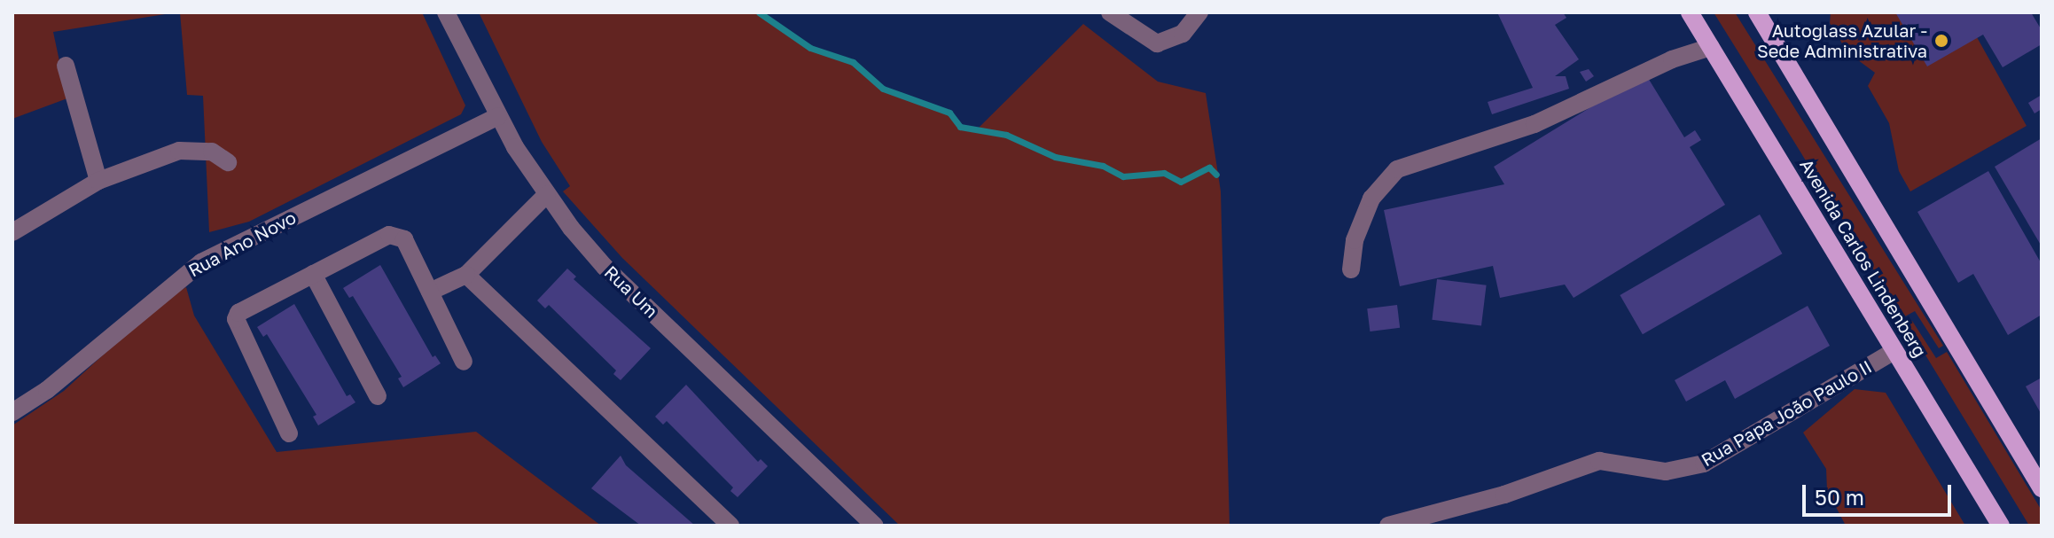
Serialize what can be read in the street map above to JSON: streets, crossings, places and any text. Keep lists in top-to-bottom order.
{
  "streets": {
    "main road": ["Avenida Carlos Lindenberg"],
    "street": ["Rua Ano Novo", "Rua Um", "Rua Papa João Paulo II"]
  },
  "crossings": [
    ["Rua Ano Novo", "Rua Um"],
    ["Avenida Carlos Lindenberg", "Rua Papa João Paulo II"]
  ],
  "places": ["Autoglass Azular - Sede Administrativa"],
  "scale_bar": "50 m"
}
